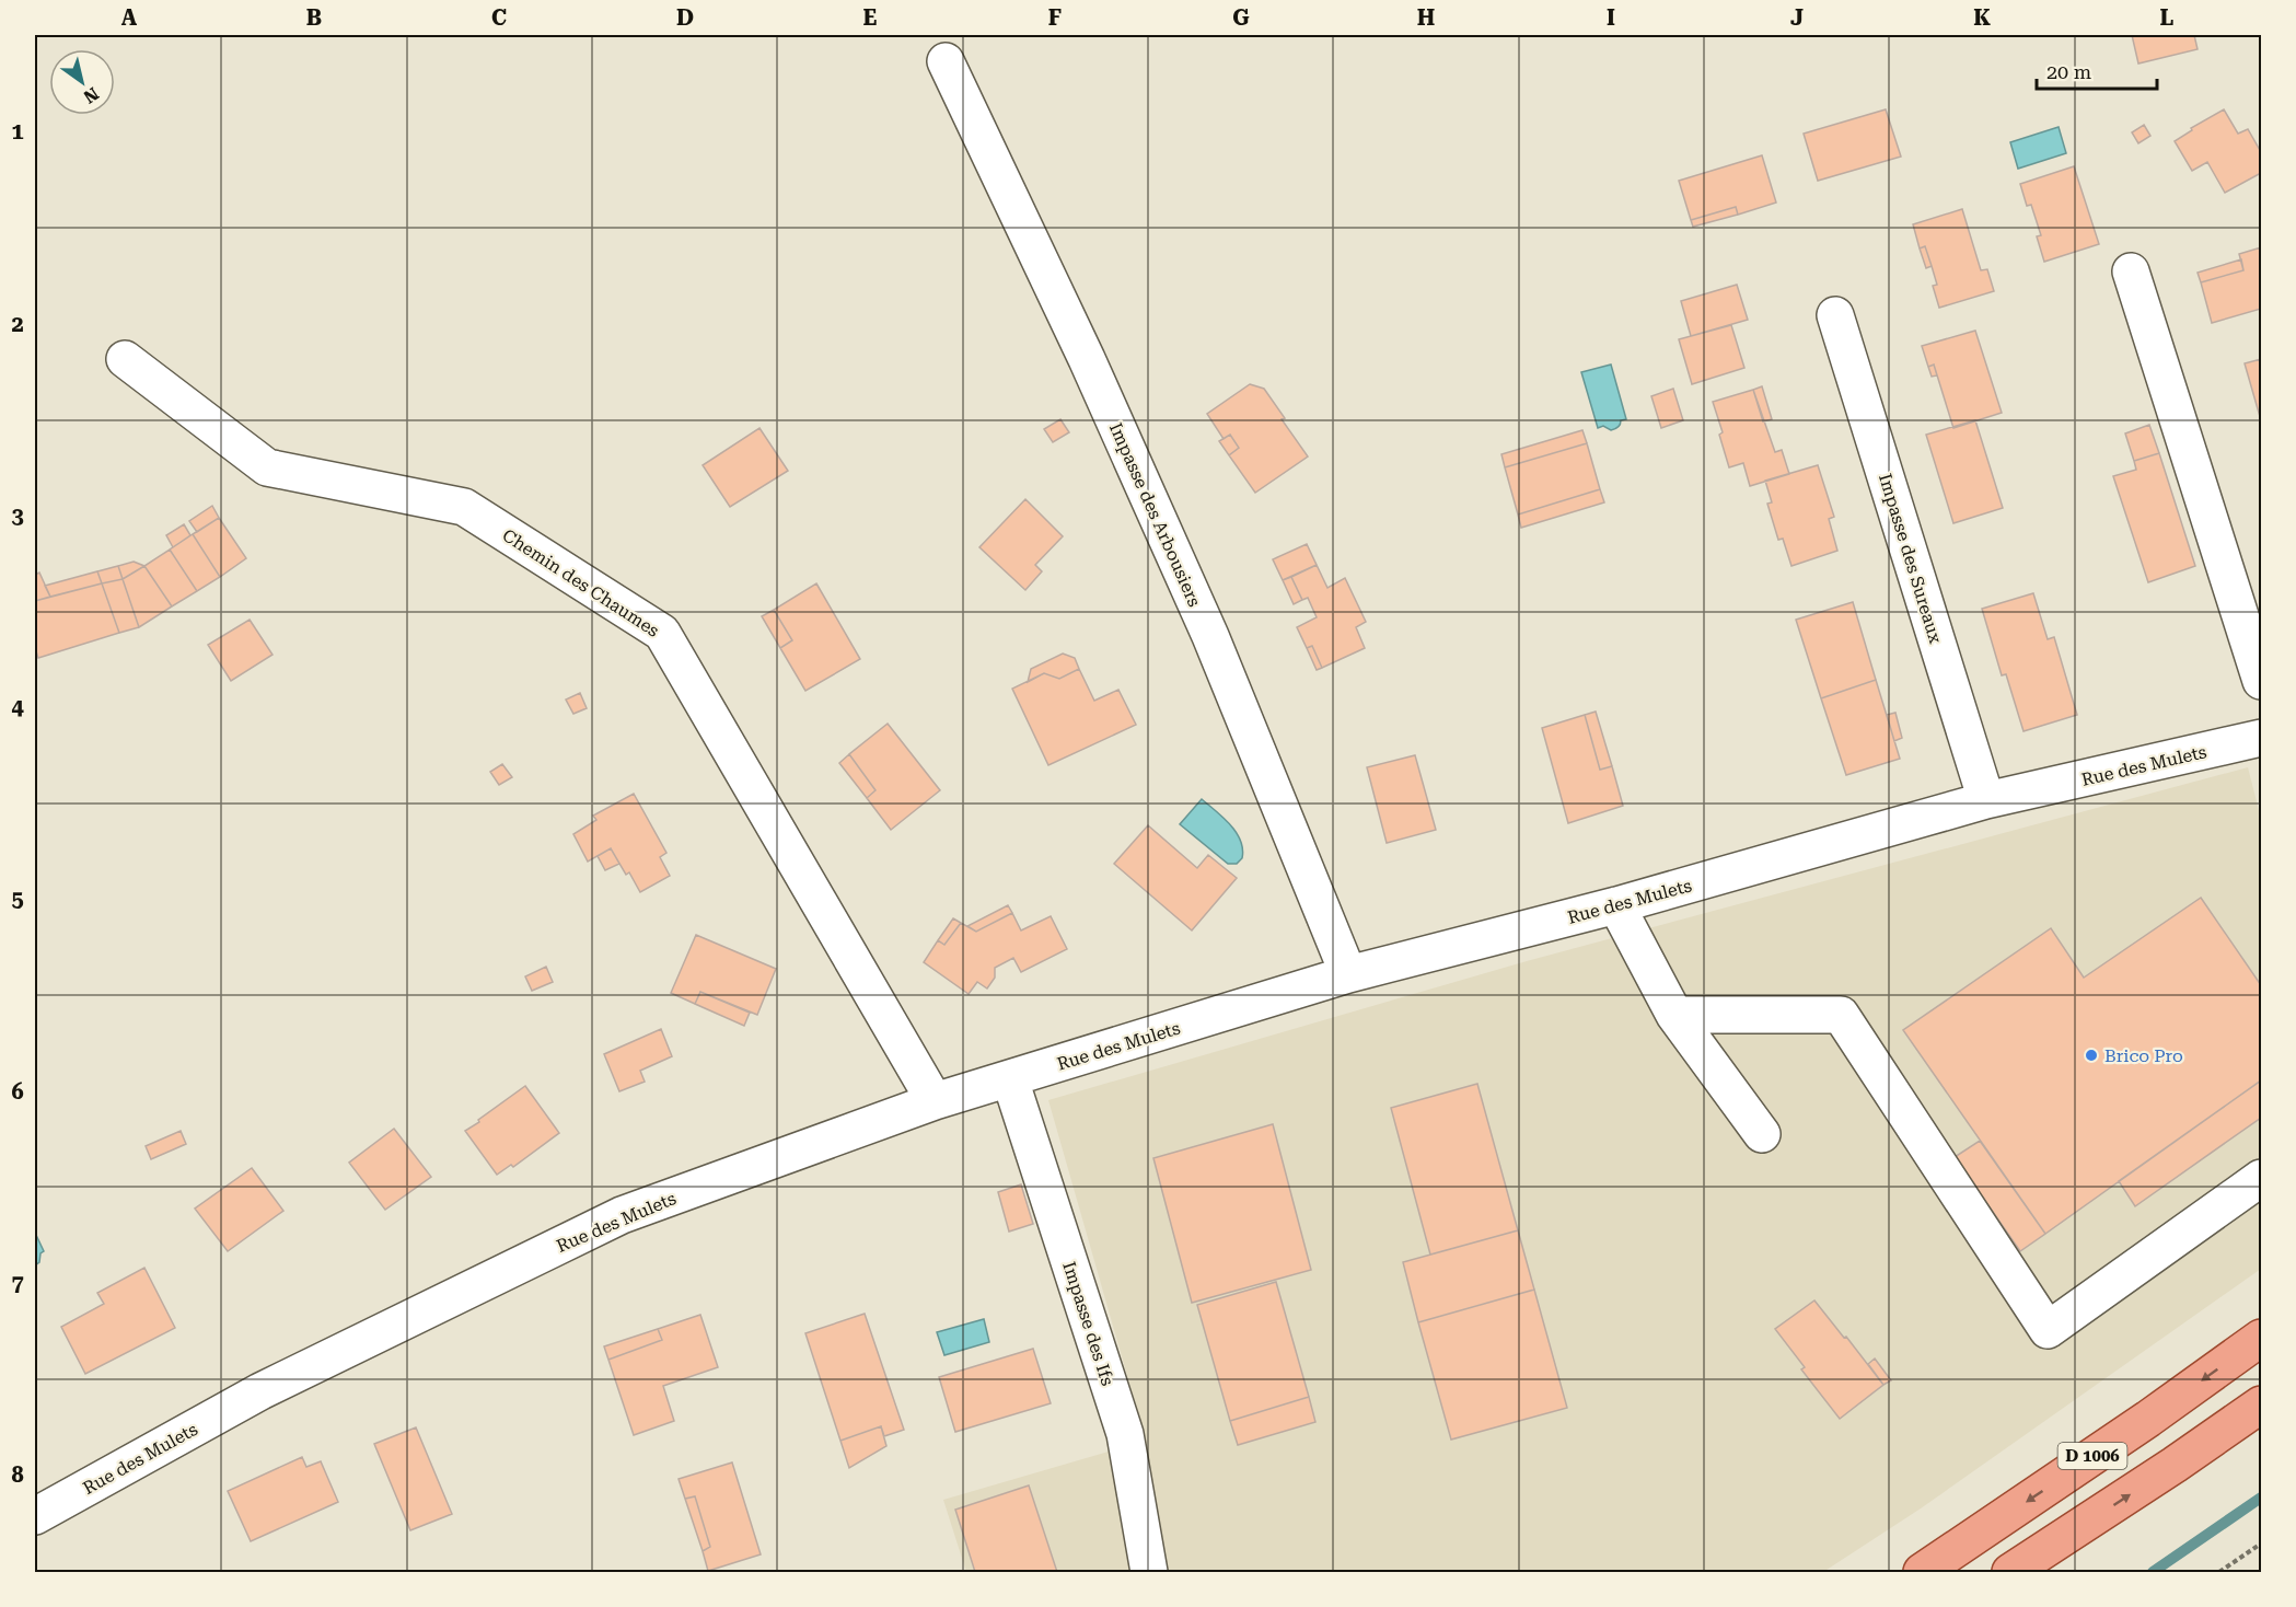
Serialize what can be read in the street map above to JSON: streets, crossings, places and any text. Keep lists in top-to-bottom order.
{
  "streets": {
    "main road": ["D 1006"],
    "street": [
      "Impasse des Arbousiers",
      "Impasse des Sureaux",
      "Chemin des Chaumes",
      "Rue des Mulets",
      "Impasse des Ifs"
    ]
  },
  "crossings": [
    ["Impasse des Arbousiers", "Rue des Mulets"],
    ["Impasse des Sureaux", "Rue des Mulets"],
    ["Chemin des Chaumes", "Rue des Mulets"],
    ["Rue des Mulets", "Impasse des Ifs"]
  ],
  "places": ["Brico Pro"],
  "scale_bar": "20 m",
  "north": "bottom right",
  "grid": {
    "columns": [
      "A",
      "B",
      "C",
      "D",
      "E",
      "F",
      "G",
      "H",
      "I",
      "J",
      "K",
      "L"
    ],
    "rows": [
      "1",
      "2",
      "3",
      "4",
      "5",
      "6",
      "7",
      "8"
    ]
  }
}
